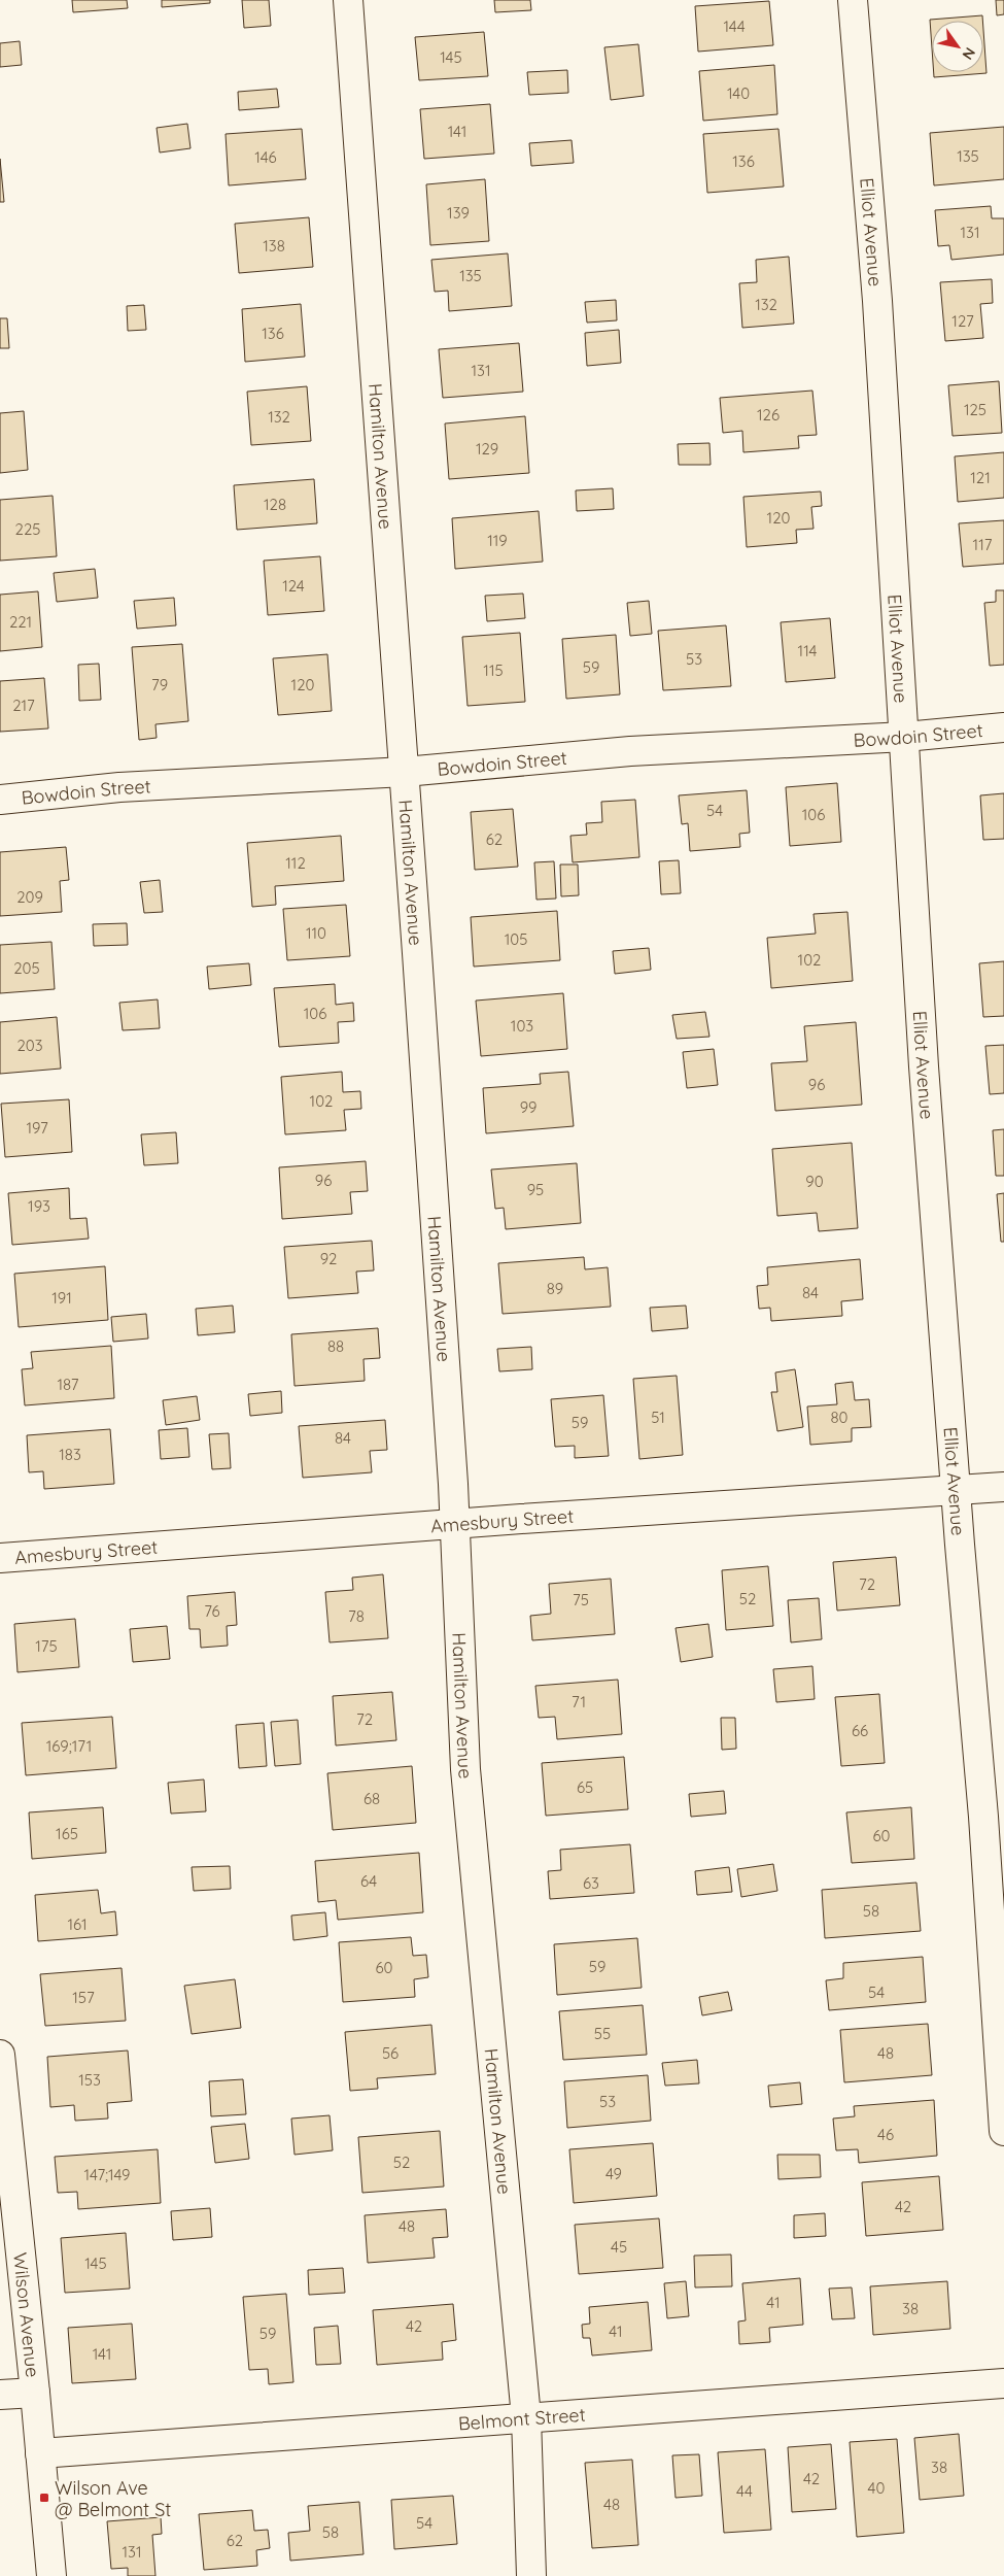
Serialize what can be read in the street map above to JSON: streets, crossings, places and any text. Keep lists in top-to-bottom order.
{
  "streets": {
    "street": [
      "Elliot Avenue",
      "Hamilton Avenue",
      "Bowdoin Street",
      "Amesbury Street",
      "Wilson Avenue",
      "Belmont Street"
    ]
  },
  "crossings": [
    ["Elliot Avenue", "Bowdoin Street"],
    ["Elliot Avenue", "Amesbury Street"],
    ["Hamilton Avenue", "Bowdoin Street"],
    ["Hamilton Avenue", "Amesbury Street"],
    ["Hamilton Avenue", "Belmont Street"],
    ["Wilson Avenue", "Belmont Street"]
  ],
  "places": {
    "transit": ["Wilson Ave @ Belmont St"]
  },
  "house_numbers": [
    "144",
    "145",
    "140",
    "141",
    "135",
    "146",
    "136",
    "139",
    "131",
    "138",
    "135",
    "132",
    "127",
    "136",
    "131",
    "125",
    "126",
    "132",
    "129",
    "121",
    "128",
    "120",
    "225",
    "119",
    "117",
    "124",
    "221",
    "114",
    "53",
    "59",
    "115",
    "79",
    "120",
    "217",
    "54",
    "106",
    "62",
    "112",
    "209",
    "110",
    "105",
    "102",
    "205",
    "106",
    "103",
    "203",
    "96",
    "102",
    "99",
    "197",
    "96",
    "90",
    "95",
    "193",
    "92",
    "89",
    "84",
    "191",
    "88",
    "187",
    "51",
    "80",
    "59",
    "84",
    "183",
    "72",
    "52",
    "75",
    "76",
    "78",
    "175",
    "71",
    "72",
    "66",
    "169;171",
    "65",
    "68",
    "165",
    "60",
    "64",
    "63",
    "58",
    "161",
    "59",
    "60",
    "54",
    "157",
    "55",
    "56",
    "48",
    "153",
    "53",
    "46",
    "52",
    "49",
    "147;149",
    "42",
    "48",
    "45",
    "145",
    "41",
    "38",
    "42",
    "41",
    "59",
    "141",
    "38",
    "42",
    "40",
    "44",
    "48",
    "54",
    "58",
    "62",
    "131"
  ],
  "north": "bottom right"
}
